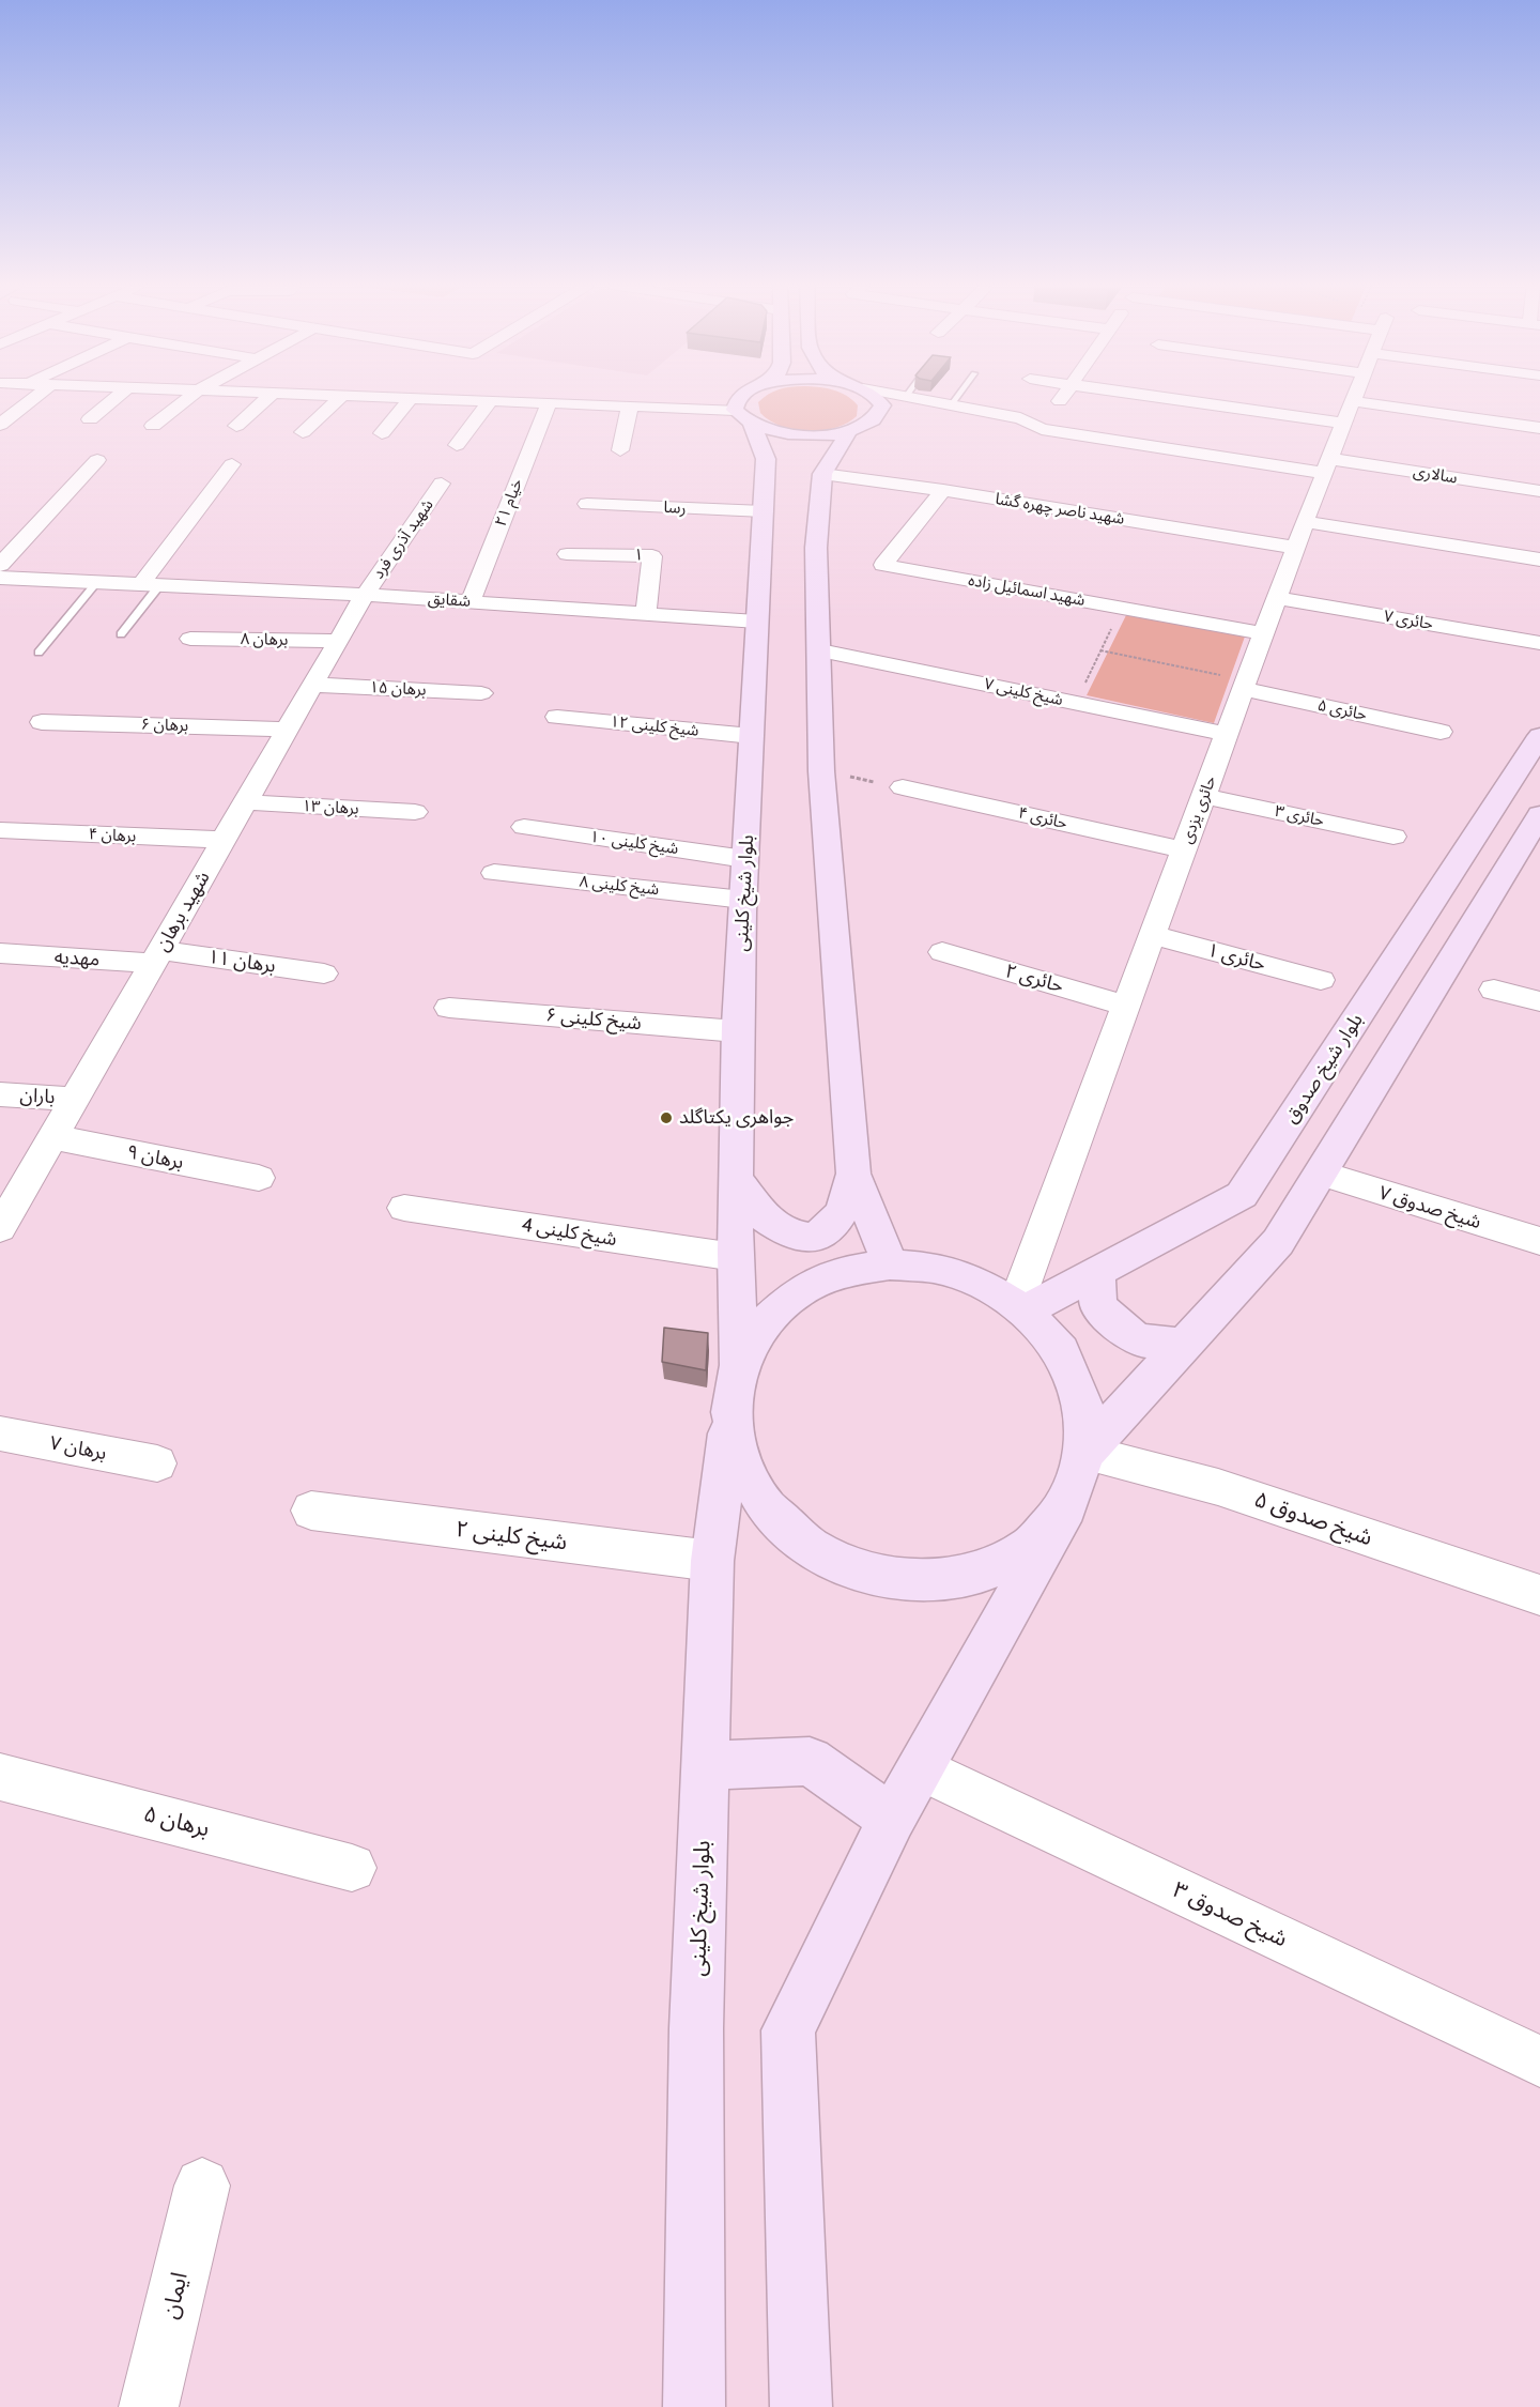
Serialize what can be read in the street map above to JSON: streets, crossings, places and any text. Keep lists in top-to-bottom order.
{
  "streets": {
    "main road": ["بلوار شیخ کلینی", "بلوار شیخ صدوق"],
    "street": [
      "سالاری",
      "خیام ۲۱",
      "رسا",
      "شهید ناصر چهره گشا",
      "شهید آذری فرد",
      "۱",
      "شهید اسمائیل زاده",
      "شقایق",
      "حائری ۷",
      "برهان ۸",
      "برهان ۱۵",
      "شیخ کلینی ۷",
      "حائری ۵",
      "برهان ۶",
      "شیخ کلینی ۱۲",
      "برهان ۱۳",
      "حائری یزدی",
      "حائری ۳",
      "حائری ۴",
      "برهان ۴",
      "شیخ کلینی ۱۰",
      "شیخ کلینی ۸",
      "شهید برهان",
      "حائری ۱",
      "مهدیه",
      "برهان ۱۱",
      "حائری ۲",
      "شیخ کلینی ۶",
      "باران",
      "برهان ۹",
      "شیخ صدوق ۷",
      "شیخ کلینی 4",
      "برهان ۷",
      "شیخ صدوق ۵",
      "شیخ کلینی ۲",
      "برهان ۵",
      "شیخ صدوق ۳",
      "ایمان"
    ]
  },
  "crossings": [
    ["سالاری", "حائری یزدی"],
    ["خیام ۲۱", "شقایق"],
    ["رسا", "بلوار شیخ کلینی"],
    ["شهید ناصر چهره گشا", "شهید اسمائیل زاده"],
    ["شهید ناصر چهره گشا", "حائری یزدی"],
    ["شهید آذری فرد", "شقایق"],
    ["شهید آذری فرد", "شهید برهان"],
    ["۱", "شقایق"],
    ["شهید اسمائیل زاده", "حائری یزدی"],
    ["شقایق", "بلوار شیخ کلینی"],
    ["شقایق", "شهید برهان"],
    ["حائری ۷", "حائری یزدی"],
    ["برهان ۸", "شهید برهان"],
    ["برهان ۱۵", "شهید برهان"],
    ["شیخ کلینی ۷", "حائری یزدی"],
    ["حائری ۵", "حائری یزدی"],
    ["برهان ۶", "شهید برهان"],
    ["شیخ کلینی ۱۲", "بلوار شیخ کلینی"],
    ["برهان ۱۳", "شهید برهان"],
    ["حائری یزدی", "حائری ۳"],
    ["حائری یزدی", "حائری ۴"],
    ["حائری یزدی", "حائری ۱"],
    ["حائری یزدی", "حائری ۲"],
    ["حائری یزدی", "بلوار شیخ صدوق"],
    ["برهان ۴", "شهید برهان"],
    ["شیخ کلینی ۱۰", "بلوار شیخ کلینی"],
    ["شیخ کلینی ۸", "بلوار شیخ کلینی"],
    ["بلوار شیخ کلینی", "شیخ کلینی ۶"],
    ["بلوار شیخ کلینی", "شیخ کلینی 4"],
    ["بلوار شیخ کلینی", "شیخ کلینی ۲"],
    ["شهید برهان", "مهدیه"],
    ["شهید برهان", "برهان ۱۱"],
    ["شهید برهان", "باران"],
    ["شهید برهان", "برهان ۹"],
    ["مهدیه", "برهان ۱۱"]
  ],
  "places": ["جواهری یکتاگلد"]
}
